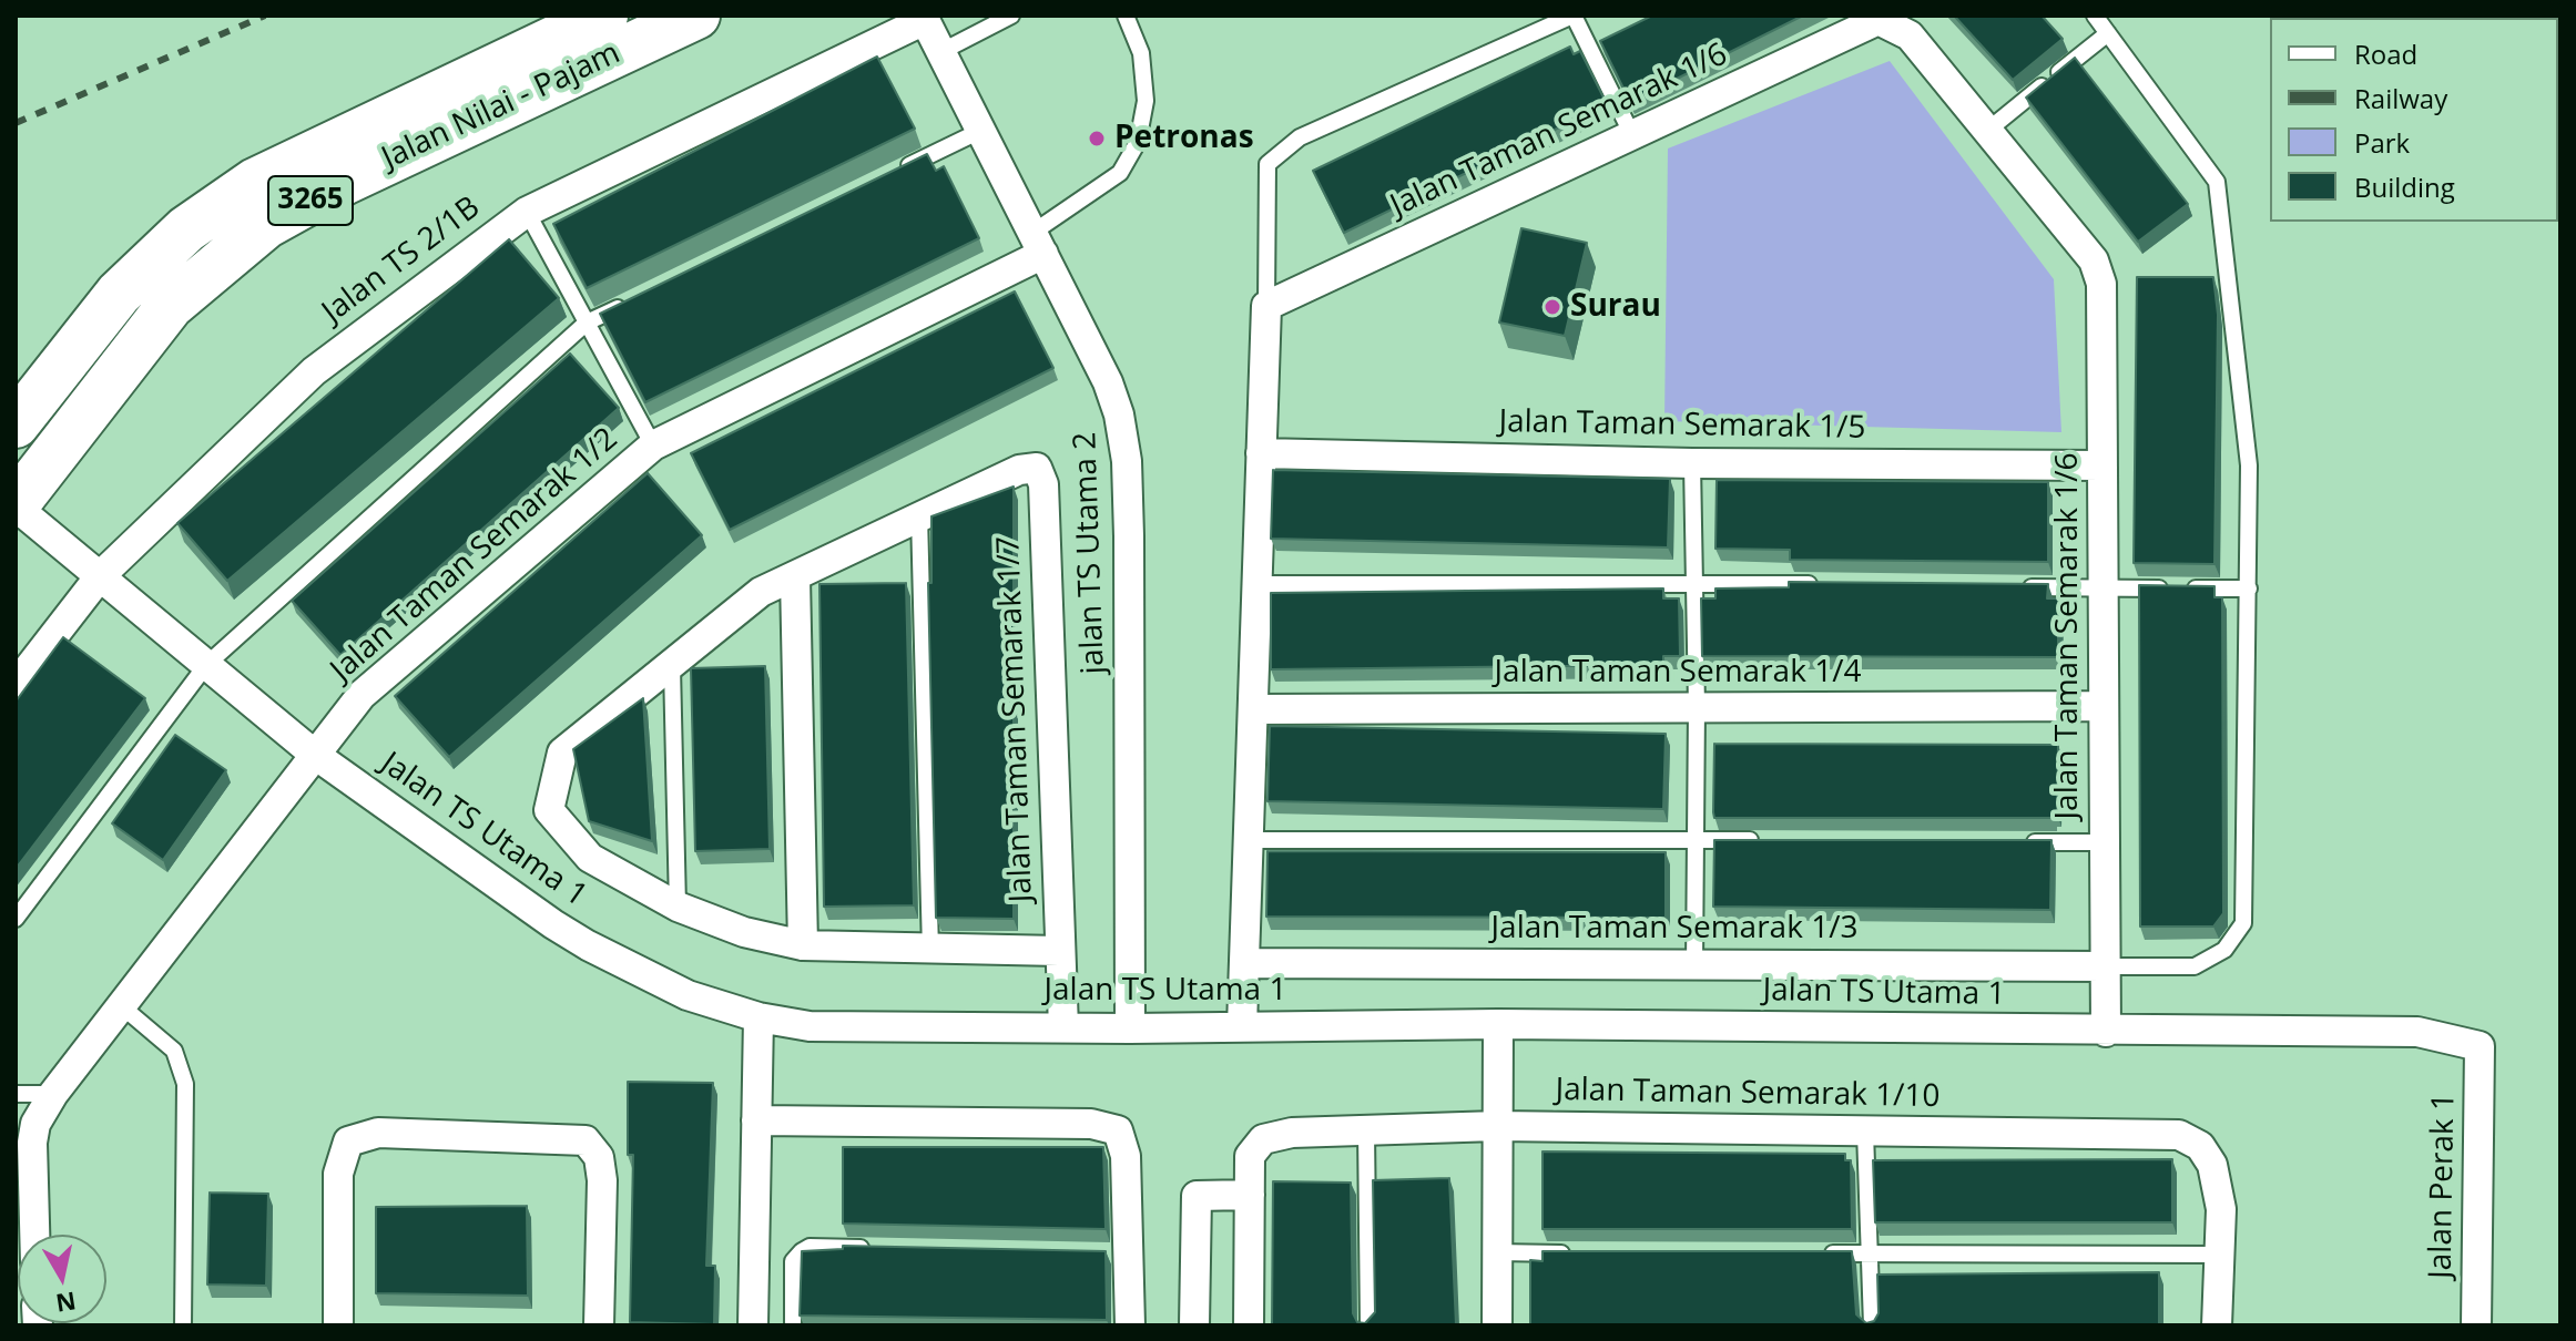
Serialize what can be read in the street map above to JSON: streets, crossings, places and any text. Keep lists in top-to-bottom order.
{
  "streets": {
    "main road": ["Jalan Nilai - Pajam", "3265"],
    "street": [
      "Jalan Taman Semarak 1/6",
      "Jalan TS 2/1B",
      "Jalan Taman Semarak 1/5",
      "jalan TS Utama 2",
      "Jalan Taman Semarak 1/2",
      "Jalan Taman Semarak 1/4",
      "Jalan Taman Semarak 1/7",
      "Jalan TS Utama 1",
      "Jalan Taman Semarak 1/3",
      "Jalan Taman Semarak 1/10",
      "Jalan Perak 1"
    ]
  },
  "crossings": [
    ["Jalan Nilai - Pajam", "Jalan TS Utama 1"],
    ["Jalan Taman Semarak 1/6", "Jalan Taman Semarak 1/5"],
    ["Jalan Taman Semarak 1/6", "Jalan Taman Semarak 1/4"],
    ["Jalan Taman Semarak 1/6", "Jalan TS Utama 1"],
    ["Jalan Taman Semarak 1/6", "Jalan Taman Semarak 1/3"],
    ["Jalan TS 2/1B", "jalan TS Utama 2"],
    ["Jalan TS 2/1B", "Jalan TS Utama 1"],
    ["jalan TS Utama 2", "Jalan Taman Semarak 1/2"],
    ["jalan TS Utama 2", "Jalan TS Utama 1"],
    ["Jalan Taman Semarak 1/2", "Jalan TS Utama 1"],
    ["Jalan Taman Semarak 1/7", "Jalan TS Utama 1"],
    ["Jalan TS Utama 1", "Jalan Perak 1"]
  ],
  "places": ["Petronas", "Surau"],
  "legend": [
    "Road",
    "Railway",
    "Park",
    "Building"
  ],
  "north": "bottom"
}
